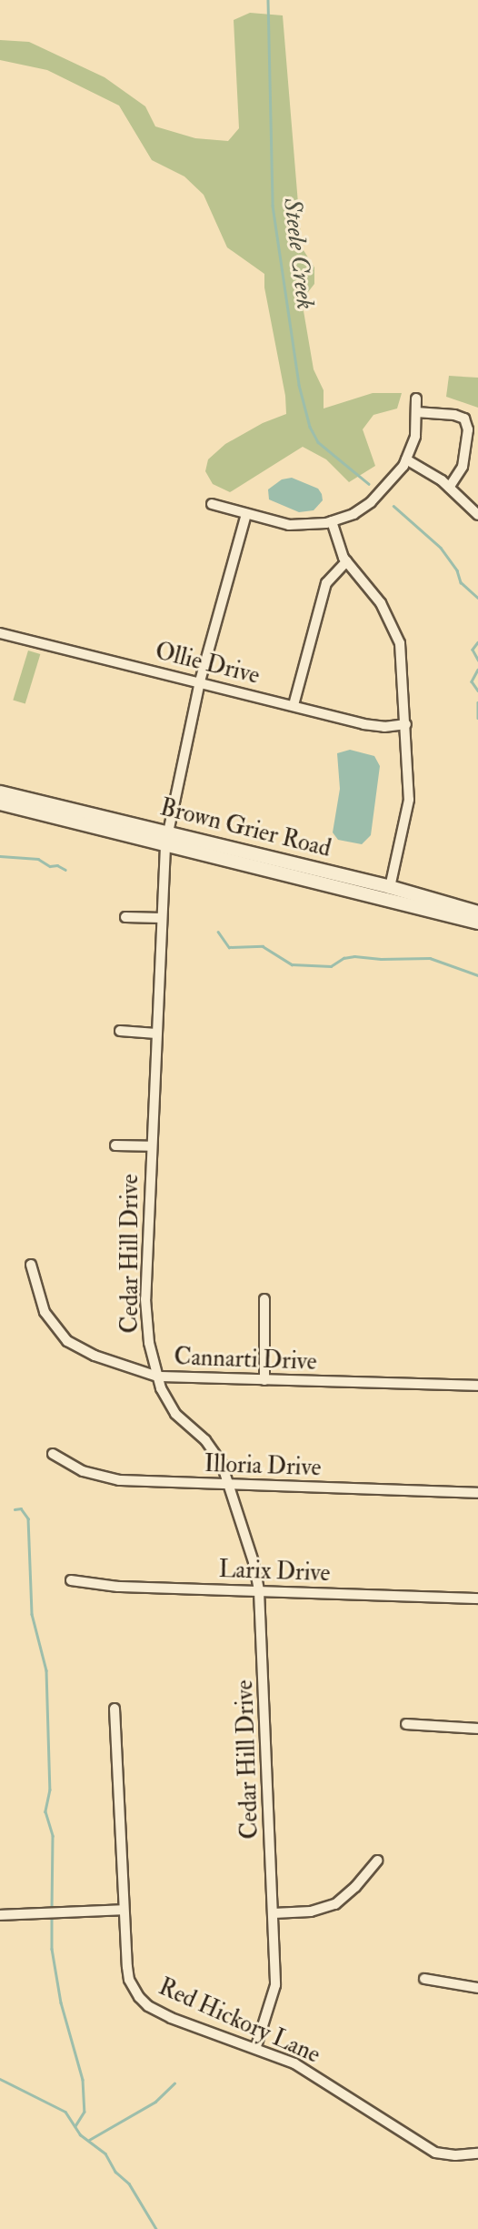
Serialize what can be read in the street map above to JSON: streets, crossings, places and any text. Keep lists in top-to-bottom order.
{
  "streets": {
    "main road": ["Brown Grier Road"],
    "street": [
      "Ollie Drive",
      "Cedar Hill Drive",
      "Cannarti Drive",
      "Illoria Drive",
      "Larix Drive",
      "Red Hickory Lane"
    ]
  },
  "crossings": [
    ["Ollie Drive", "Cedar Hill Drive"],
    ["Brown Grier Road", "Cedar Hill Drive"],
    ["Cedar Hill Drive", "Cannarti Drive"],
    ["Cedar Hill Drive", "Illoria Drive"],
    ["Cedar Hill Drive", "Larix Drive"],
    ["Cedar Hill Drive", "Red Hickory Lane"]
  ],
  "water": ["Steele Creek"]
}
